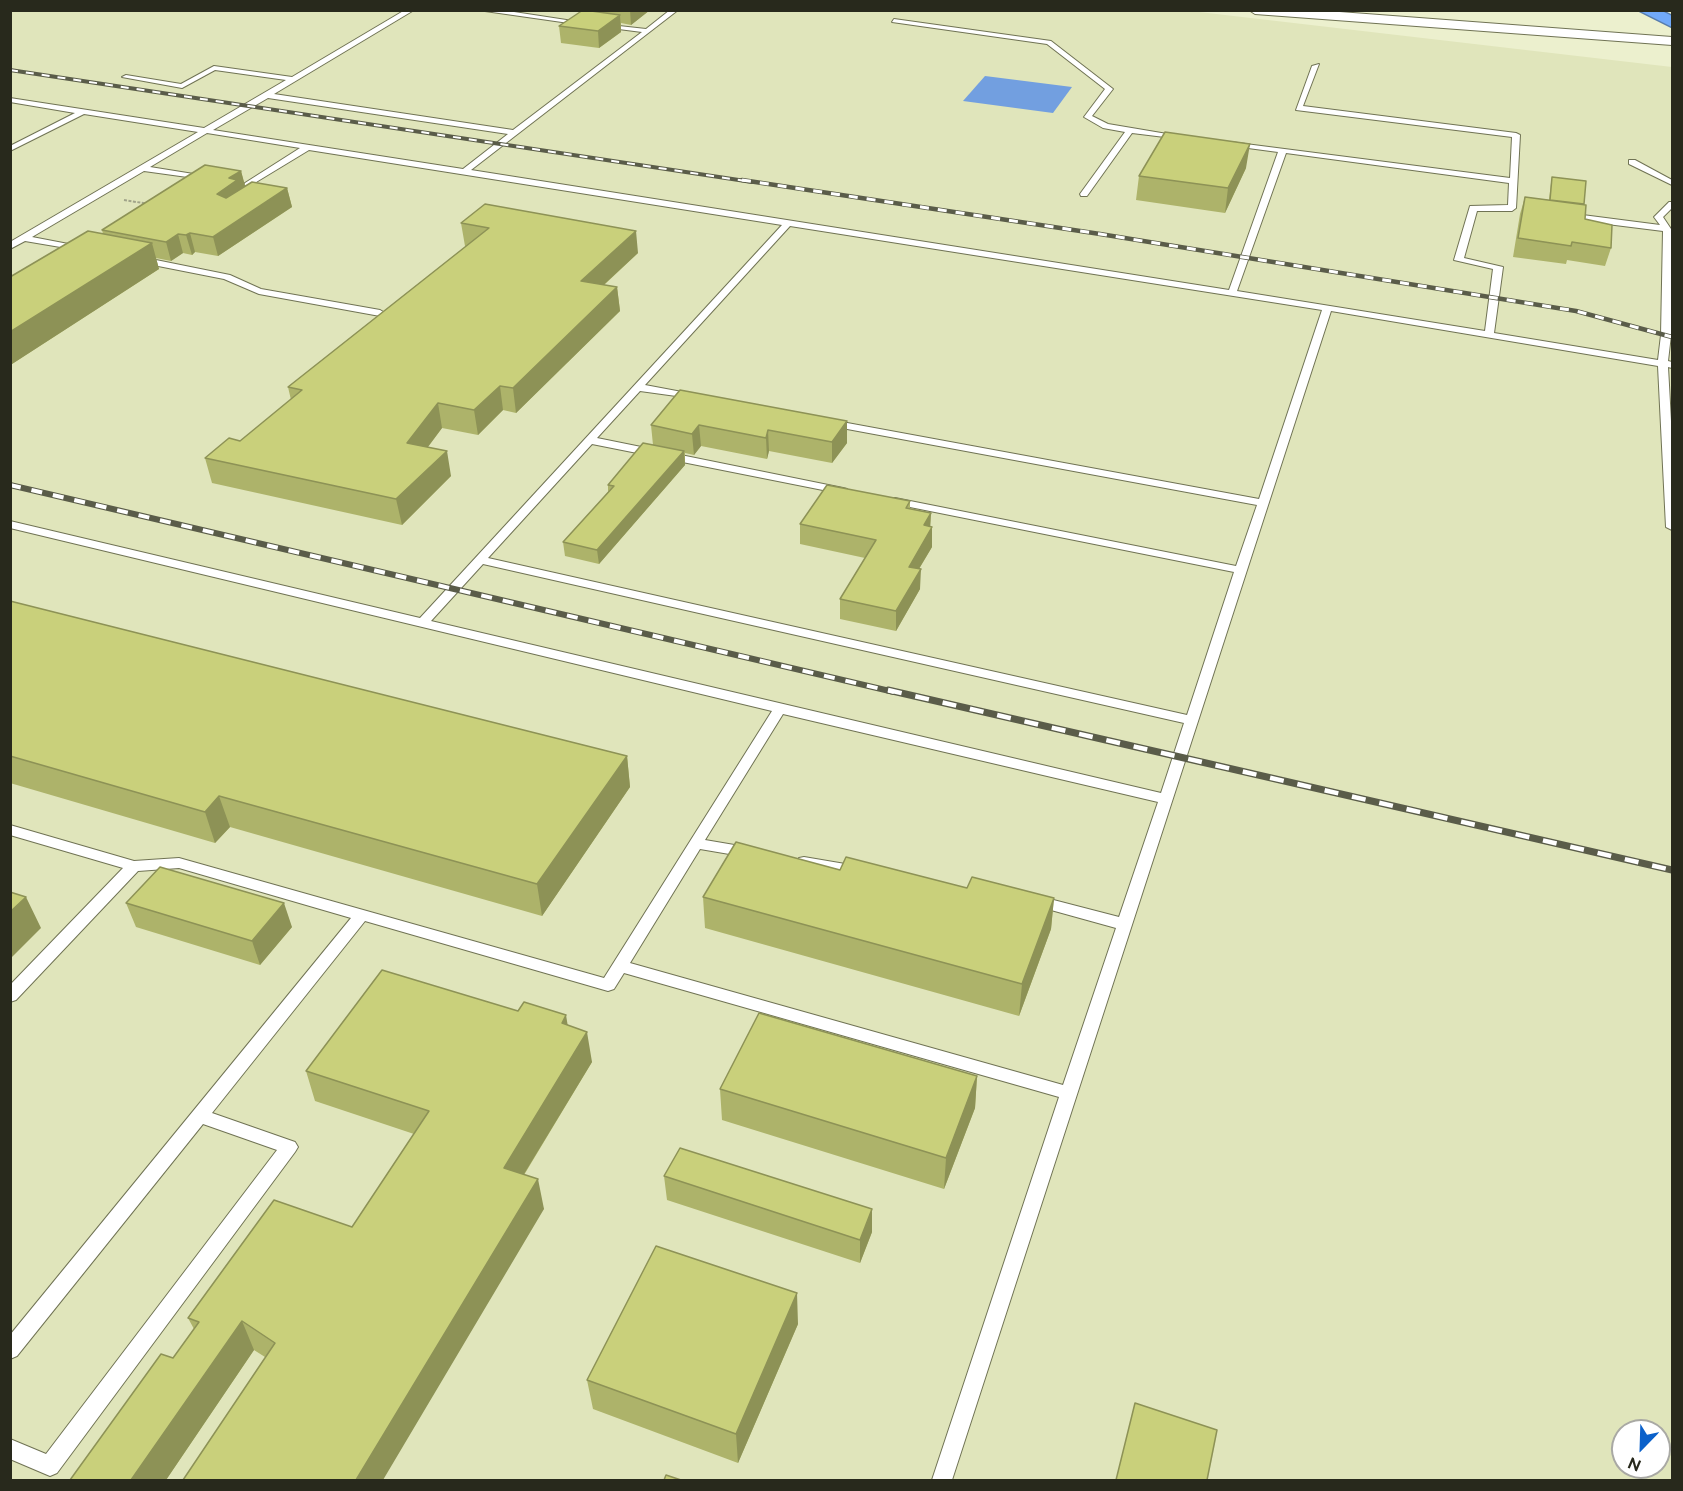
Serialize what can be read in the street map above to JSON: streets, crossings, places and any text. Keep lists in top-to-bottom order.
{
  "north": "bottom left"
}
